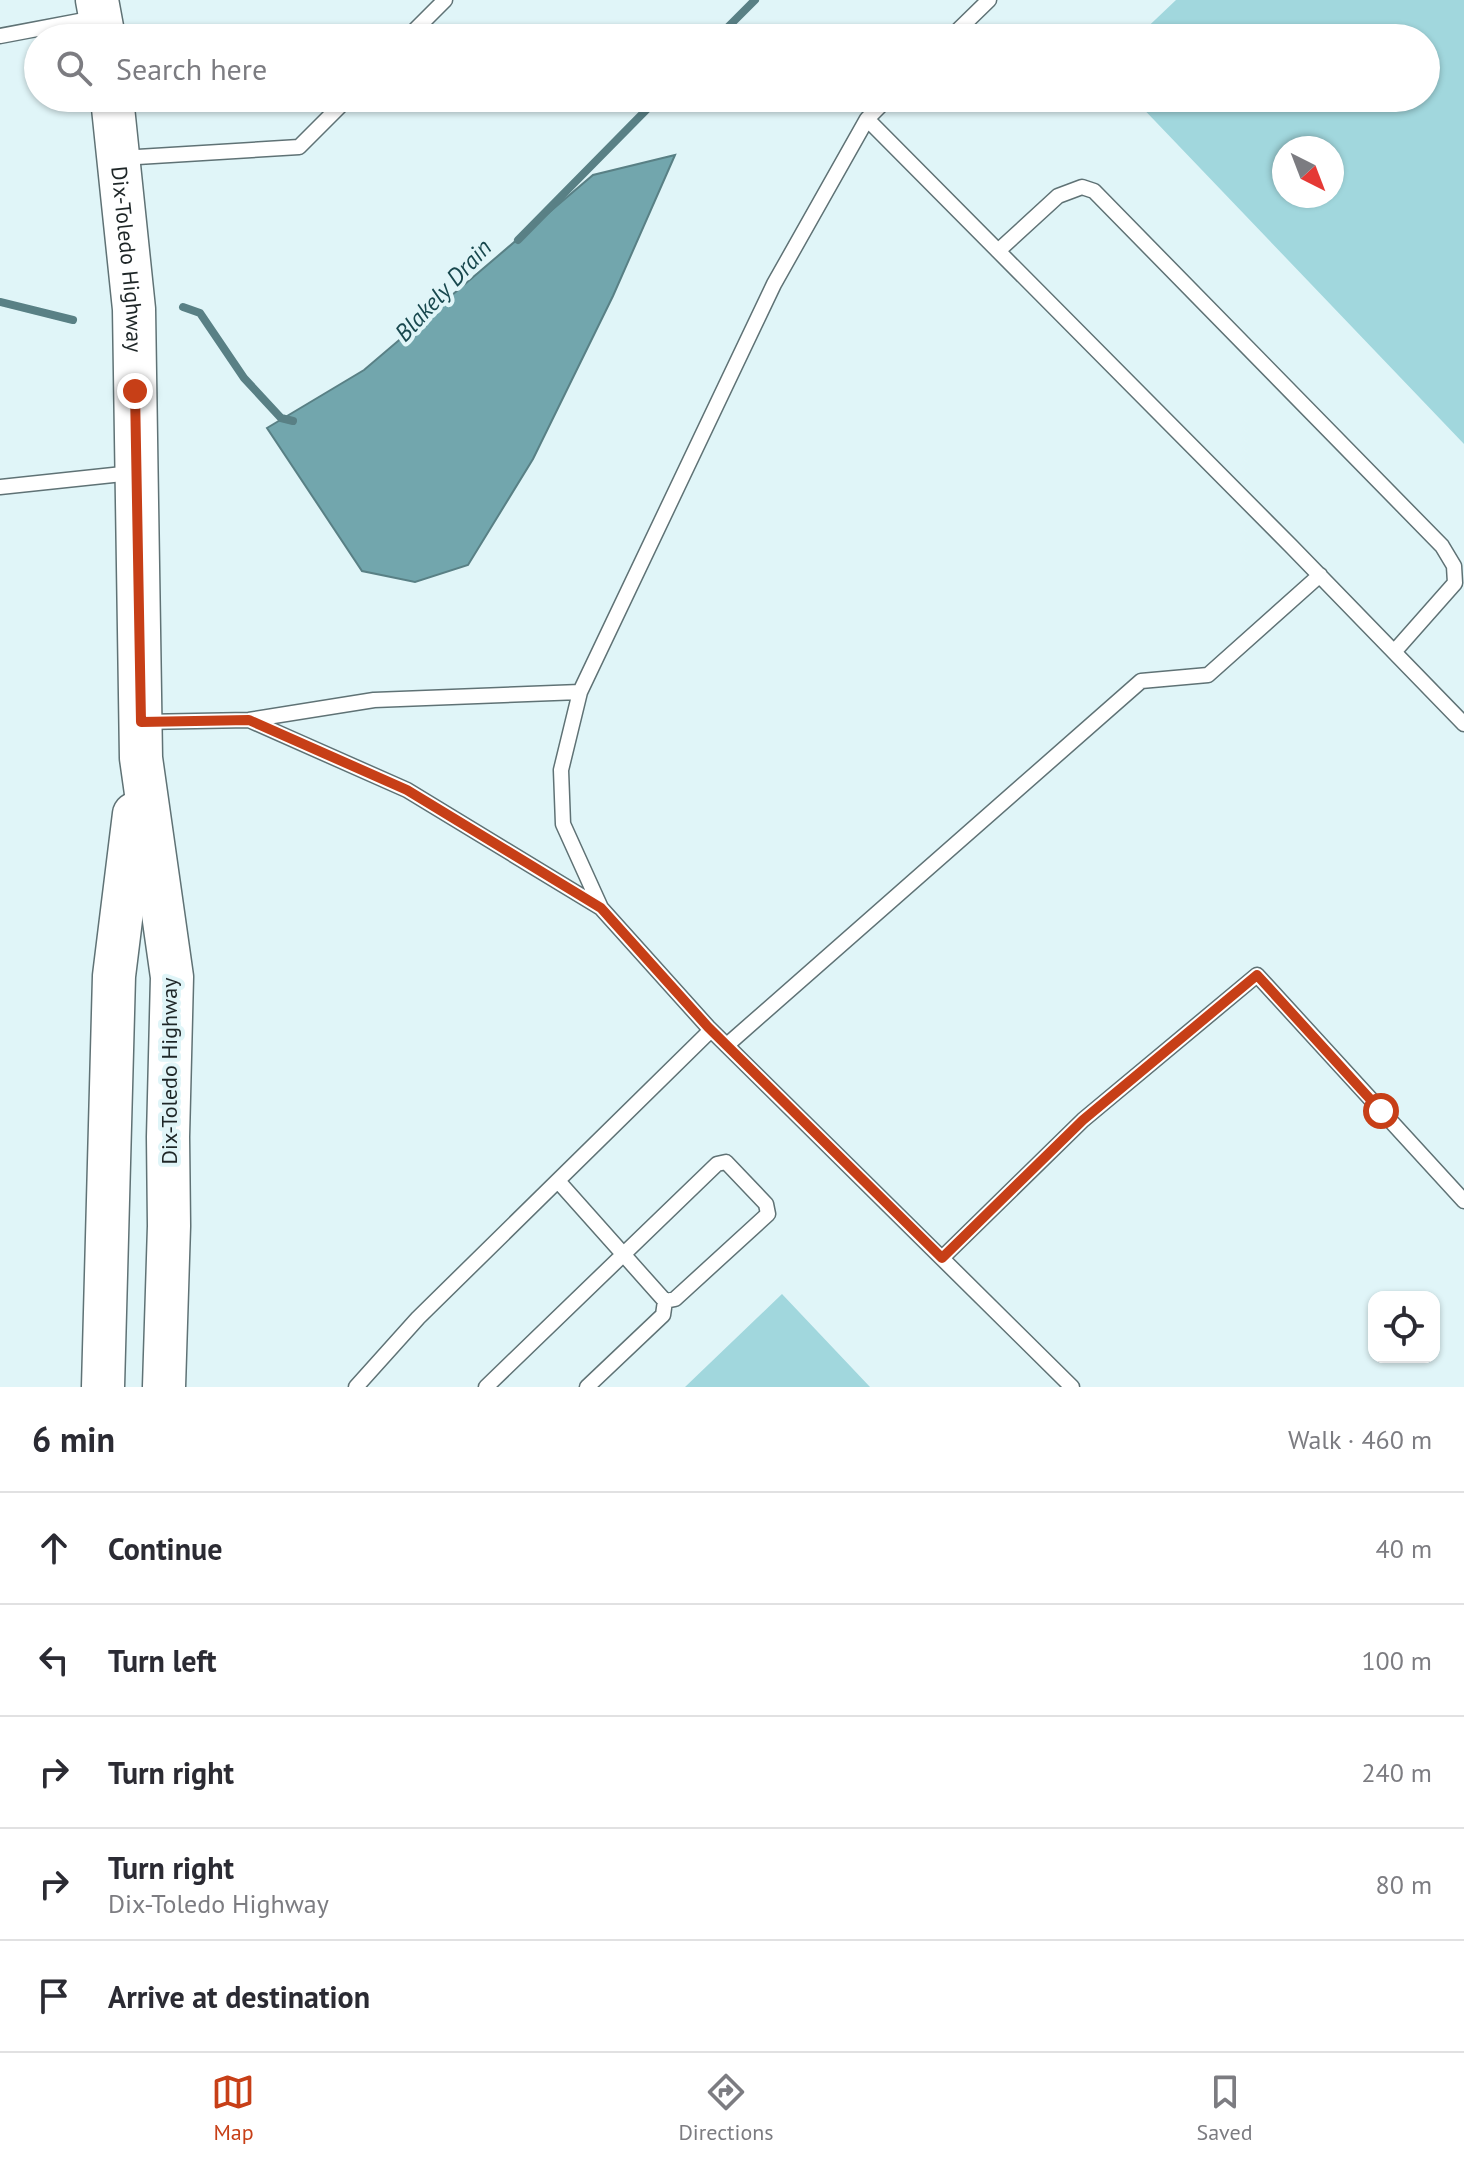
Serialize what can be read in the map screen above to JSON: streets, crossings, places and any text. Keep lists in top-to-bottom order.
{
  "streets": {
    "main road": ["Dix-Toledo Highway"]
  },
  "water": ["Blakely Drain"],
  "north": "bottom right",
  "page": {
    "search": "Search here",
    "heading": ["6 min", "Walk · 460 m"],
    "list": [
      ["Continue", "40 m"],
      ["Turn left", "100 m"],
      ["Turn right", "240 m"],
      ["Turn right", "Dix-Toledo Highway", "80 m"],
      "Arrive at destination"
    ],
    "nav": ["Map", "Directions", "Saved"]
  }
}
